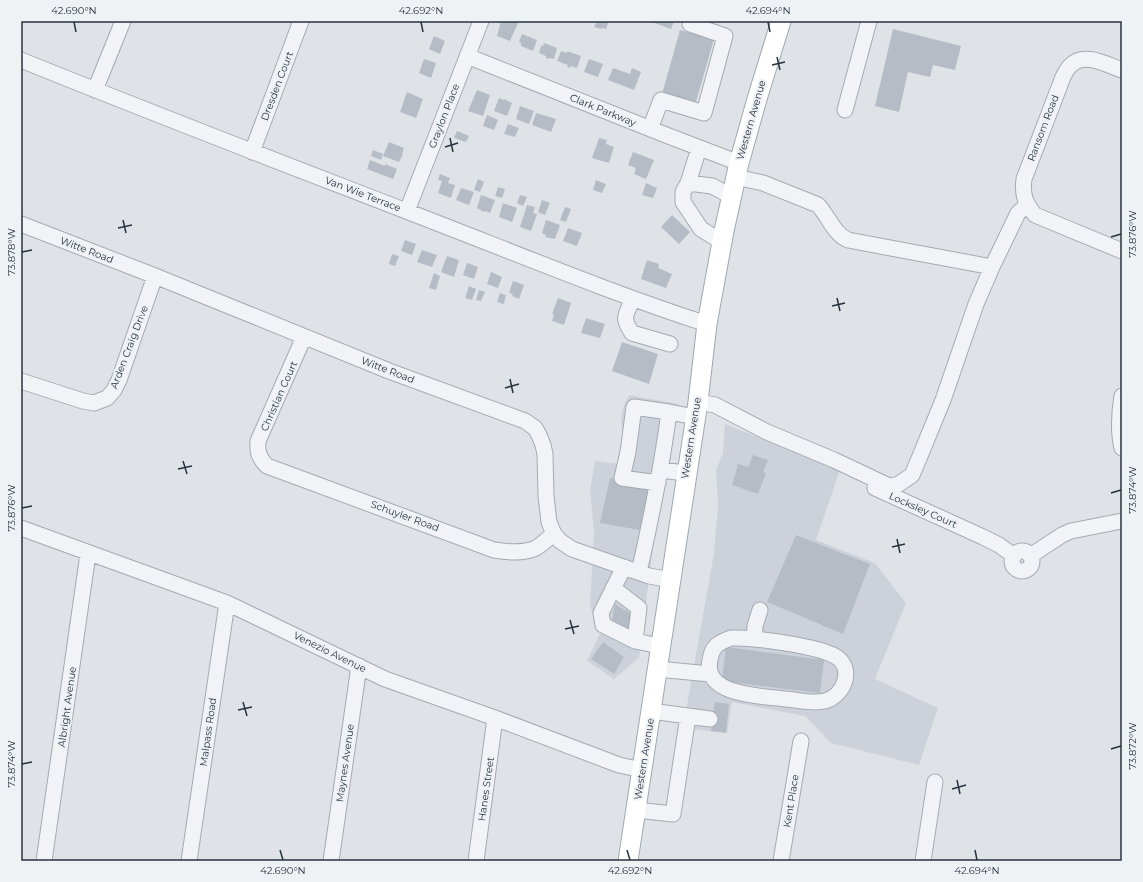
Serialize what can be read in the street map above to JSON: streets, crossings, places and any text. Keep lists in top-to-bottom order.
{
  "streets": {
    "main road": ["Western Avenue"],
    "street": [
      "Dresden Court",
      "Clark Parkway",
      "Graylon Place",
      "Ransom Road",
      "Van Wie Terrace",
      "Witte Road",
      "Arden Craig Drive",
      "Christian Court",
      "Locksley Court",
      "Schuyler Road",
      "Venezio Avenue",
      "Albright Avenue",
      "Malpass Road",
      "Maynes Avenue",
      "Hanes Street",
      "Kent Place"
    ]
  },
  "crossings": [
    ["Dresden Court", "Van Wie Terrace"],
    ["Clark Parkway", "Graylon Place"],
    ["Clark Parkway", "Western Avenue"],
    ["Graylon Place", "Van Wie Terrace"],
    ["Western Avenue", "Van Wie Terrace"],
    ["Western Avenue", "Venezio Avenue"],
    ["Witte Road", "Arden Craig Drive"],
    ["Witte Road", "Christian Court"],
    ["Witte Road", "Schuyler Road"],
    ["Christian Court", "Schuyler Road"],
    ["Venezio Avenue", "Albright Avenue"],
    ["Venezio Avenue", "Malpass Road"],
    ["Venezio Avenue", "Maynes Avenue"],
    ["Venezio Avenue", "Hanes Street"]
  ],
  "coordinates": [
    "42.690°N",
    "42.692°N",
    "42.694°N",
    "73.876°W",
    "73.878°W",
    "73.874°W",
    "73.872°W"
  ]
}
